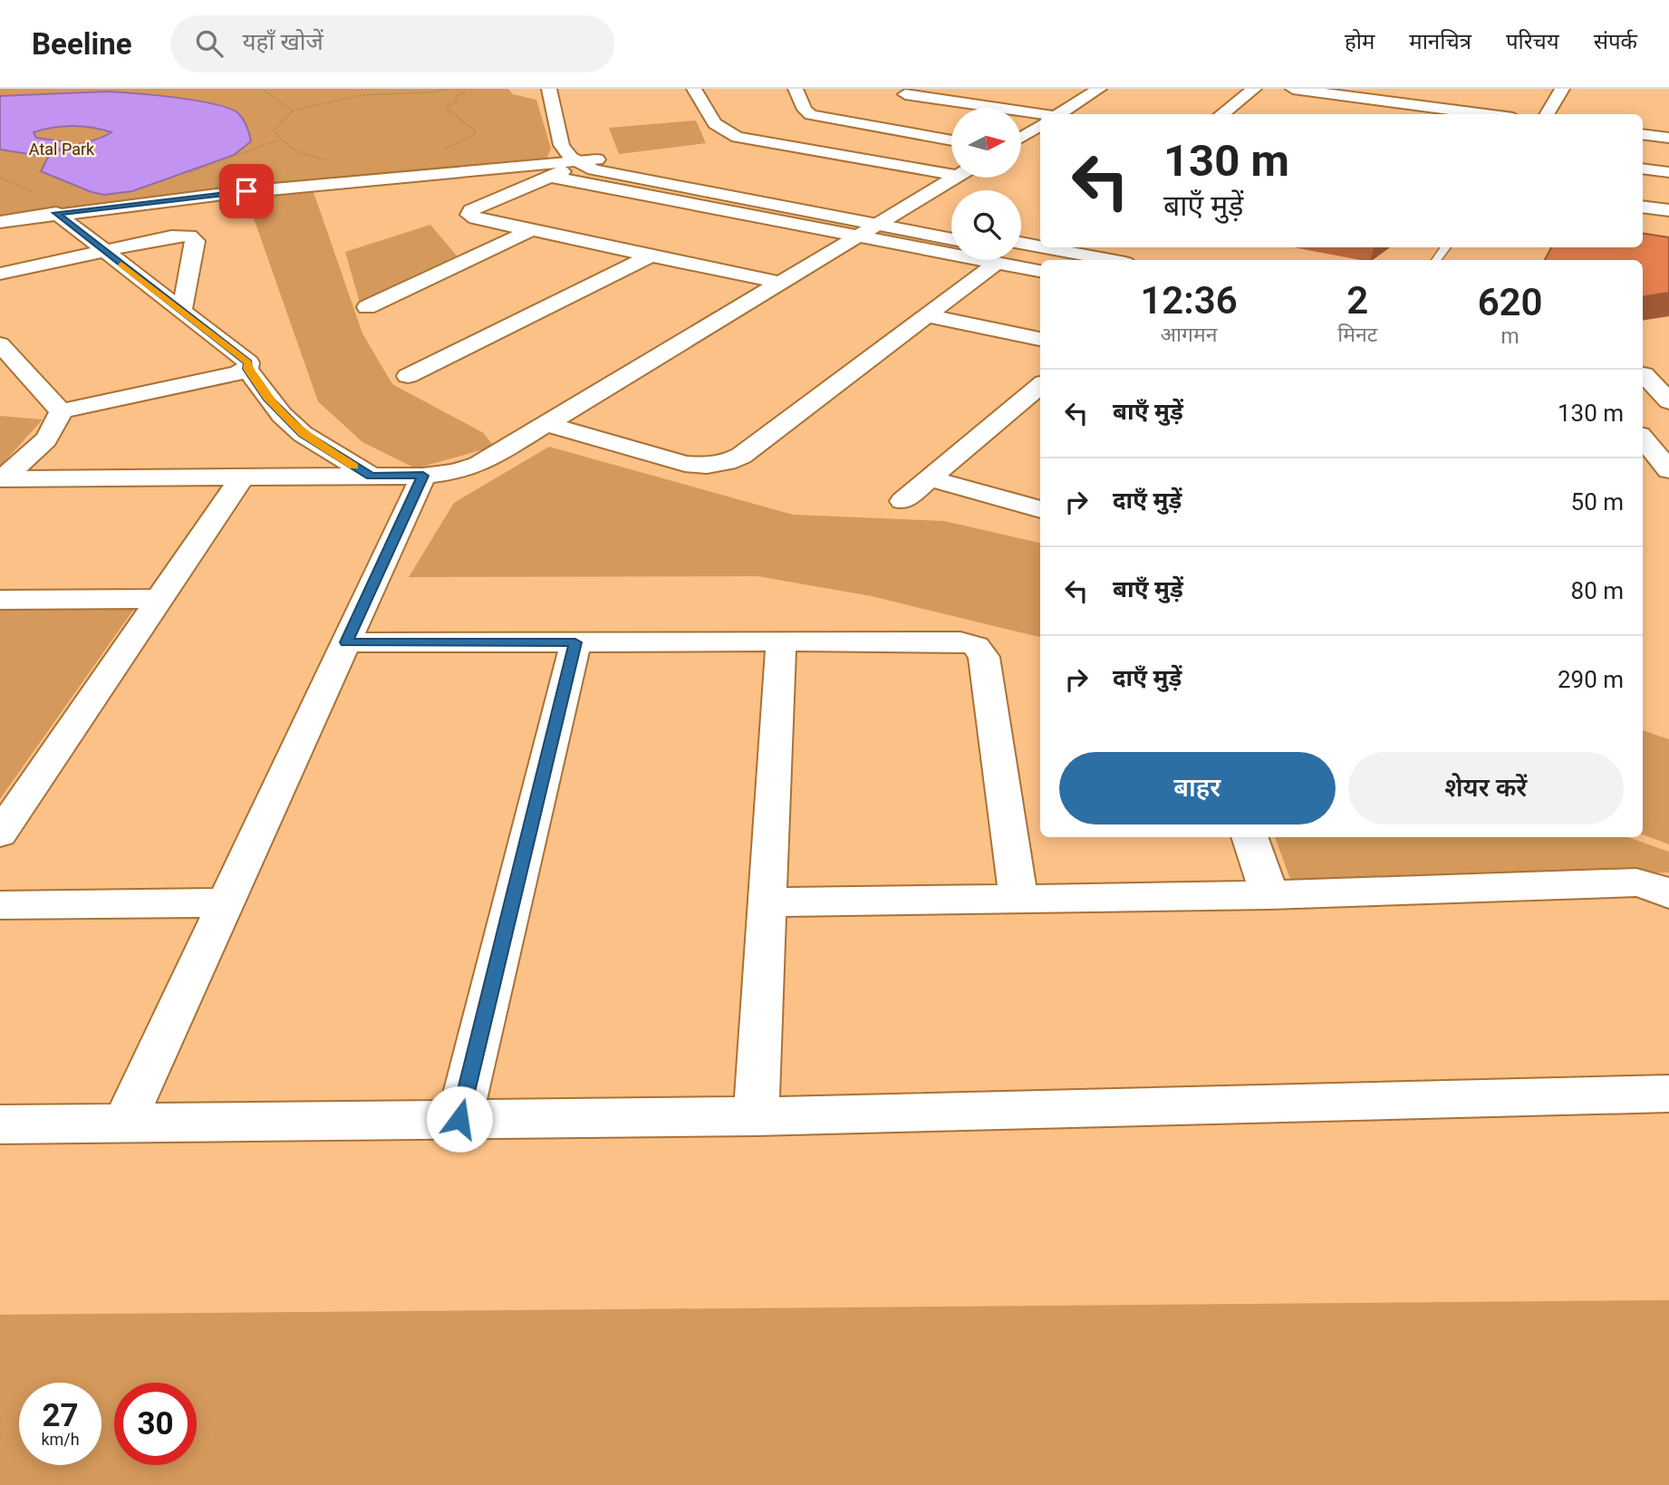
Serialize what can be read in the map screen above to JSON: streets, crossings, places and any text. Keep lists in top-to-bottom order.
{
  "parks": ["Atal Park"],
  "north": "right",
  "page": {
    "header": "Beeline",
    "search": "यहाँ खोजें",
    "nav": [
      "होम",
      "मानचित्र",
      "परिचय",
      "संपर्क"
    ],
    "turn": ["130 m", "बाएँ मुड़ें"],
    "eta": [
      "12:36",
      "आगमन",
      "2",
      "मिनट",
      "620",
      "m"
    ],
    "list": [
      {
        "name": "बाएँ मुड़ें",
        "value": "130 m"
      },
      {
        "name": "दाएँ मुड़ें",
        "value": "50 m"
      },
      {
        "name": "बाएँ मुड़ें",
        "value": "80 m"
      },
      {
        "name": "दाएँ मुड़ें",
        "value": "290 m"
      }
    ],
    "buttons": ["बाहर", "शेयर करें"],
    "speed": "27 km/h",
    "limit": "30"
  }
}
